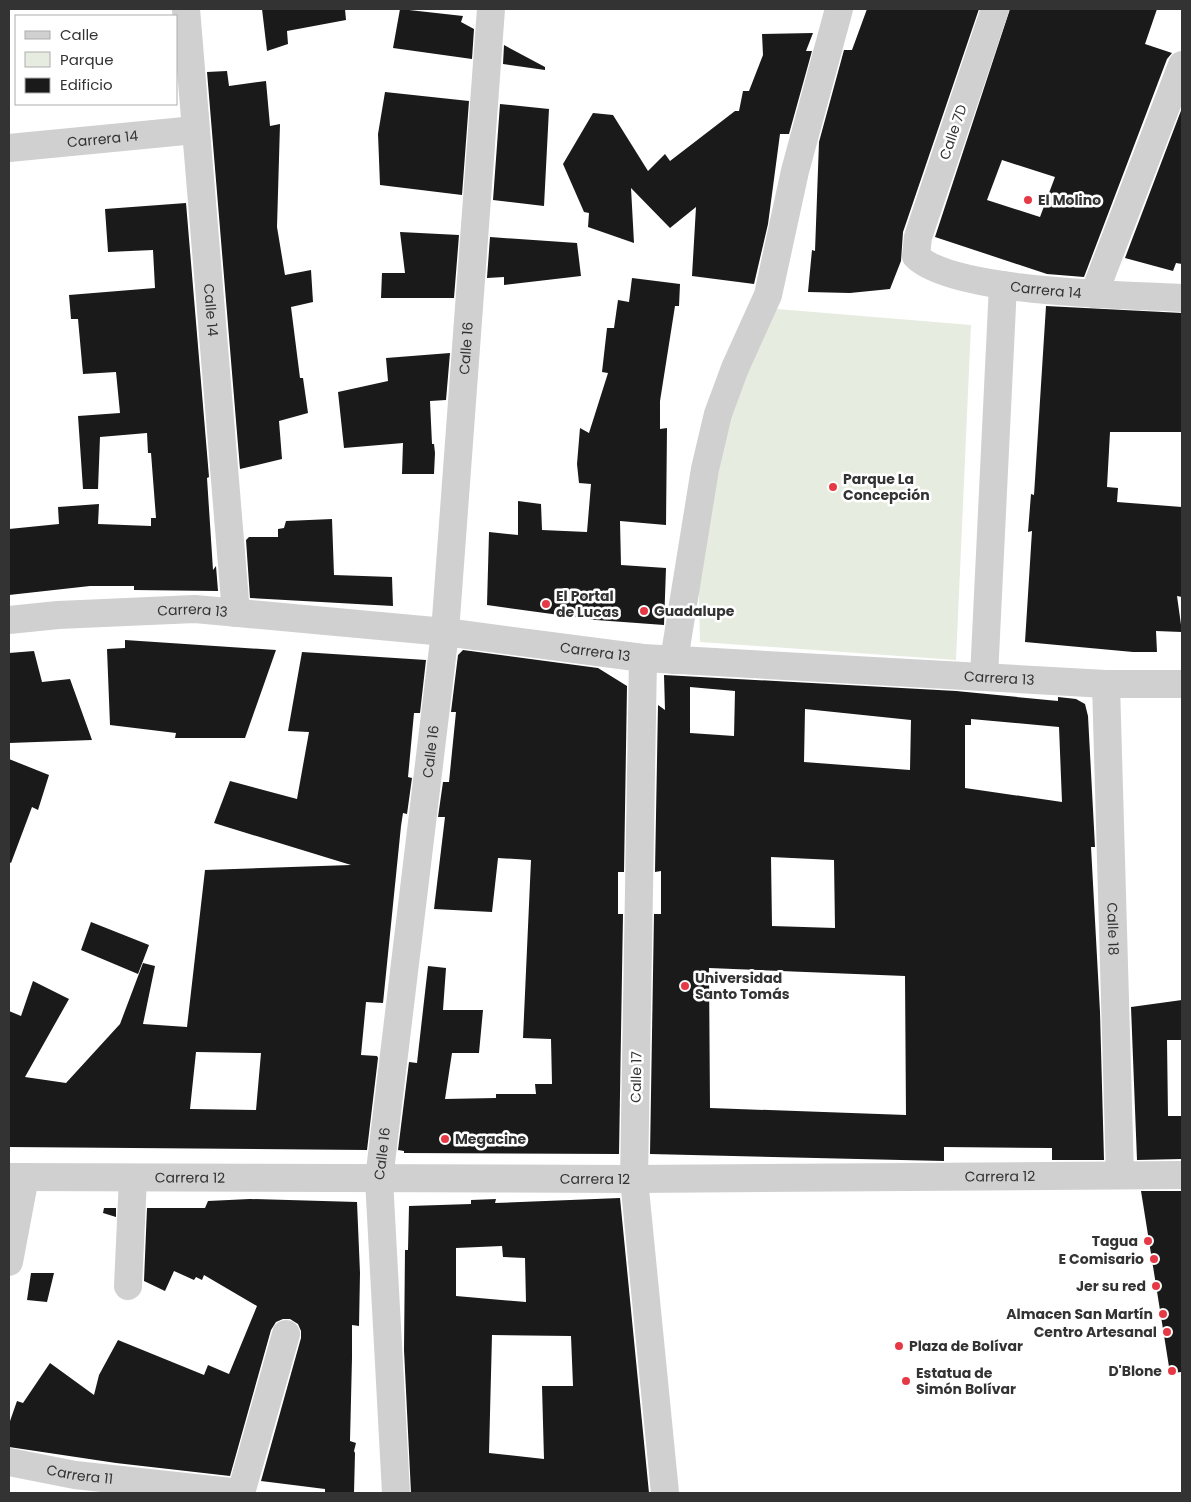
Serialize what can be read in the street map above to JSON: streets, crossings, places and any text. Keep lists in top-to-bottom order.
{
  "streets": {
    "street": [
      "Calle 7D",
      "Carrera 14",
      "Calle 14",
      "Calle 16",
      "Carrera 13",
      "Calle 18",
      "Calle 17",
      "Carrera 12",
      "Carrera 11"
    ]
  },
  "crossings": [
    ["Calle 7D", "Carrera 14"],
    ["Carrera 14", "Calle 14"],
    ["Calle 14", "Carrera 13"],
    ["Calle 16", "Carrera 13"],
    ["Calle 16", "Carrera 12"],
    ["Carrera 13", "Calle 18"],
    ["Carrera 13", "Calle 17"],
    ["Calle 18", "Carrera 12"],
    ["Calle 17", "Carrera 12"]
  ],
  "places": [
    "El Molino",
    "Parque La Concepción",
    "El Portal de Lucas",
    "Guadalupe",
    "Universidad Santo Tomás",
    "Megacine",
    "Tagua",
    "E Comisario",
    "Jer su red",
    "Almacen San Martín",
    "Centro Artesanal",
    "Plaza de Bolívar",
    "D'Blone",
    "Estatua de Simón Bolívar"
  ],
  "legend": ["Calle", "Parque", "Edificio"]
}
